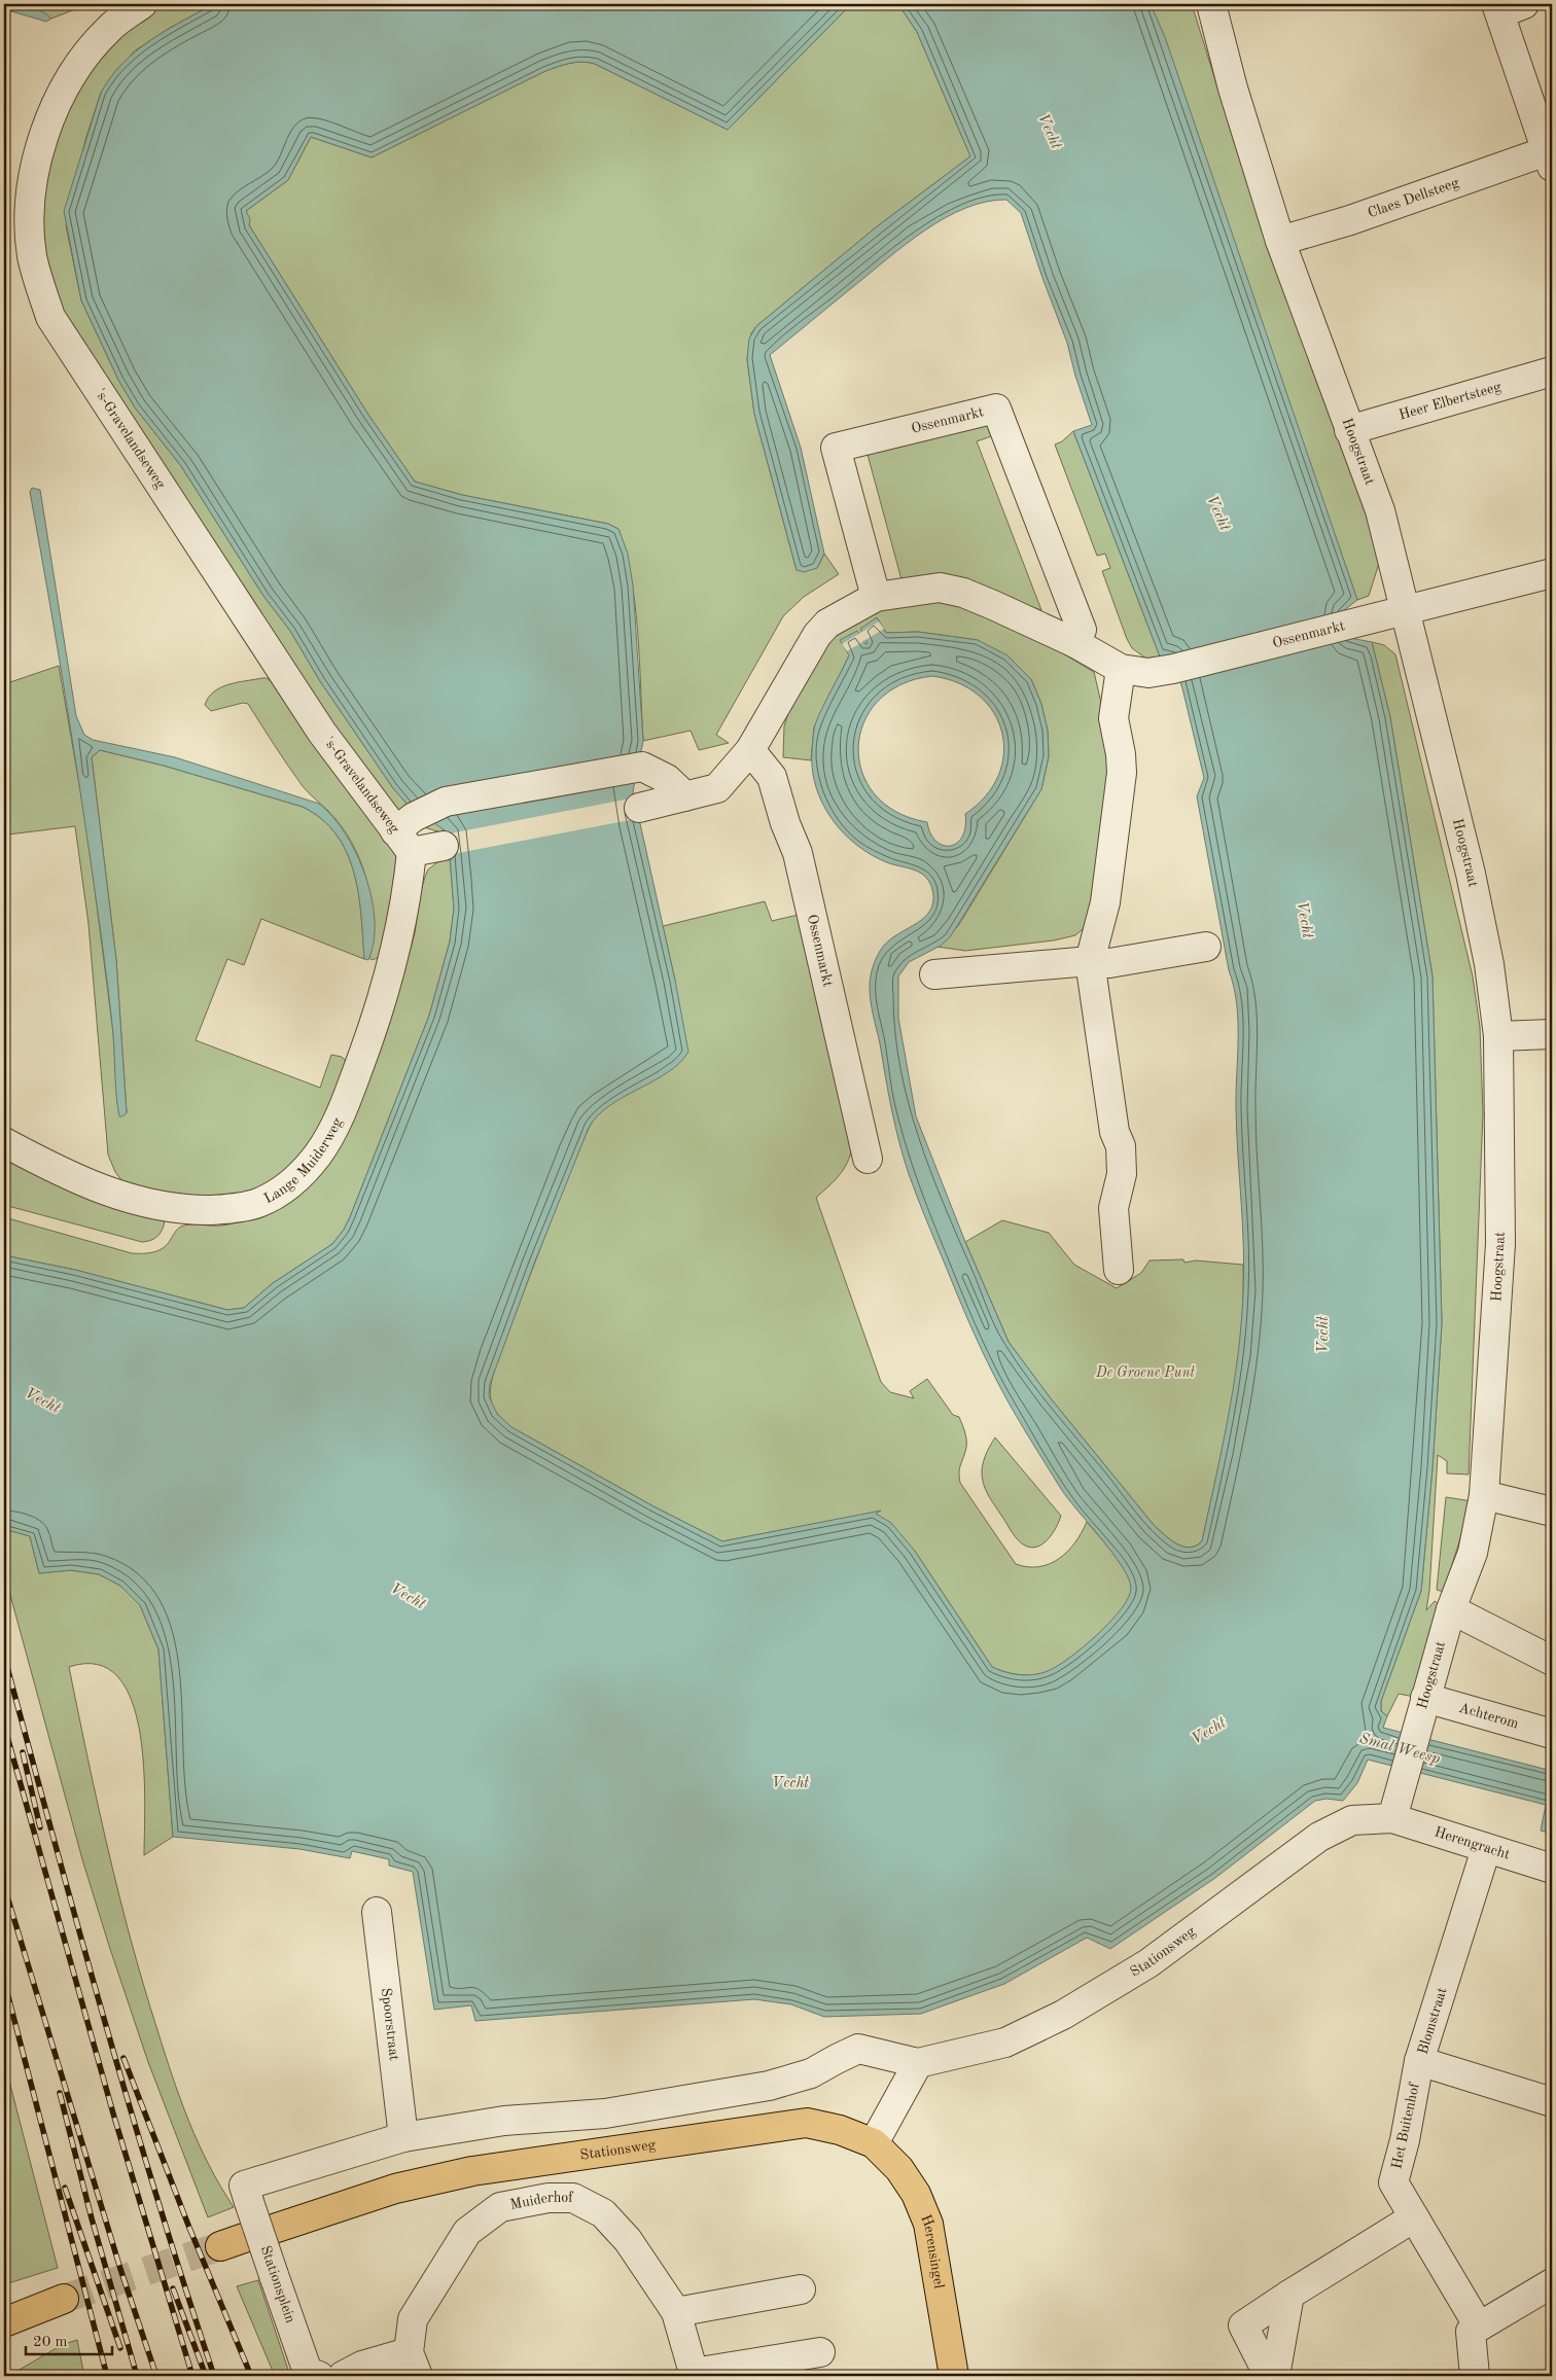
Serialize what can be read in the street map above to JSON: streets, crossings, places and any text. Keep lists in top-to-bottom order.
{
  "streets": {
    "main road": ["Stationsweg", "Herensingel"],
    "street": [
      "Claes Dellsteeg",
      "Heer Elbertsteeg",
      "Ossenmarkt",
      "'s-Gravelandseweg",
      "Hoogstraat",
      "Lange Muiderweg",
      "Achterom",
      "Herengracht",
      "Blomstraat",
      "Spoorstraat",
      "Het Buitenhof",
      "Muiderhof",
      "Stationsplein"
    ]
  },
  "crossings": [
    ["Claes Dellsteeg", "Hoogstraat"],
    ["Heer Elbertsteeg", "Hoogstraat"],
    ["Ossenmarkt", "Hoogstraat"],
    ["'s-Gravelandseweg", "Lange Muiderweg"],
    ["Hoogstraat", "Achterom"],
    ["Hoogstraat", "Herengracht"],
    ["Hoogstraat", "Stationsweg"],
    ["Herengracht", "Stationsweg"],
    ["Herengracht", "Blomstraat"],
    ["Stationsweg", "Spoorstraat"],
    ["Stationsweg", "Herensingel"],
    ["Stationsweg", "Stationsplein"],
    ["Blomstraat", "Het Buitenhof"]
  ],
  "water": ["Vecht", "Smal Weesp"],
  "parks": ["De Groene Punt"],
  "scale_bar": "20 m"
}
